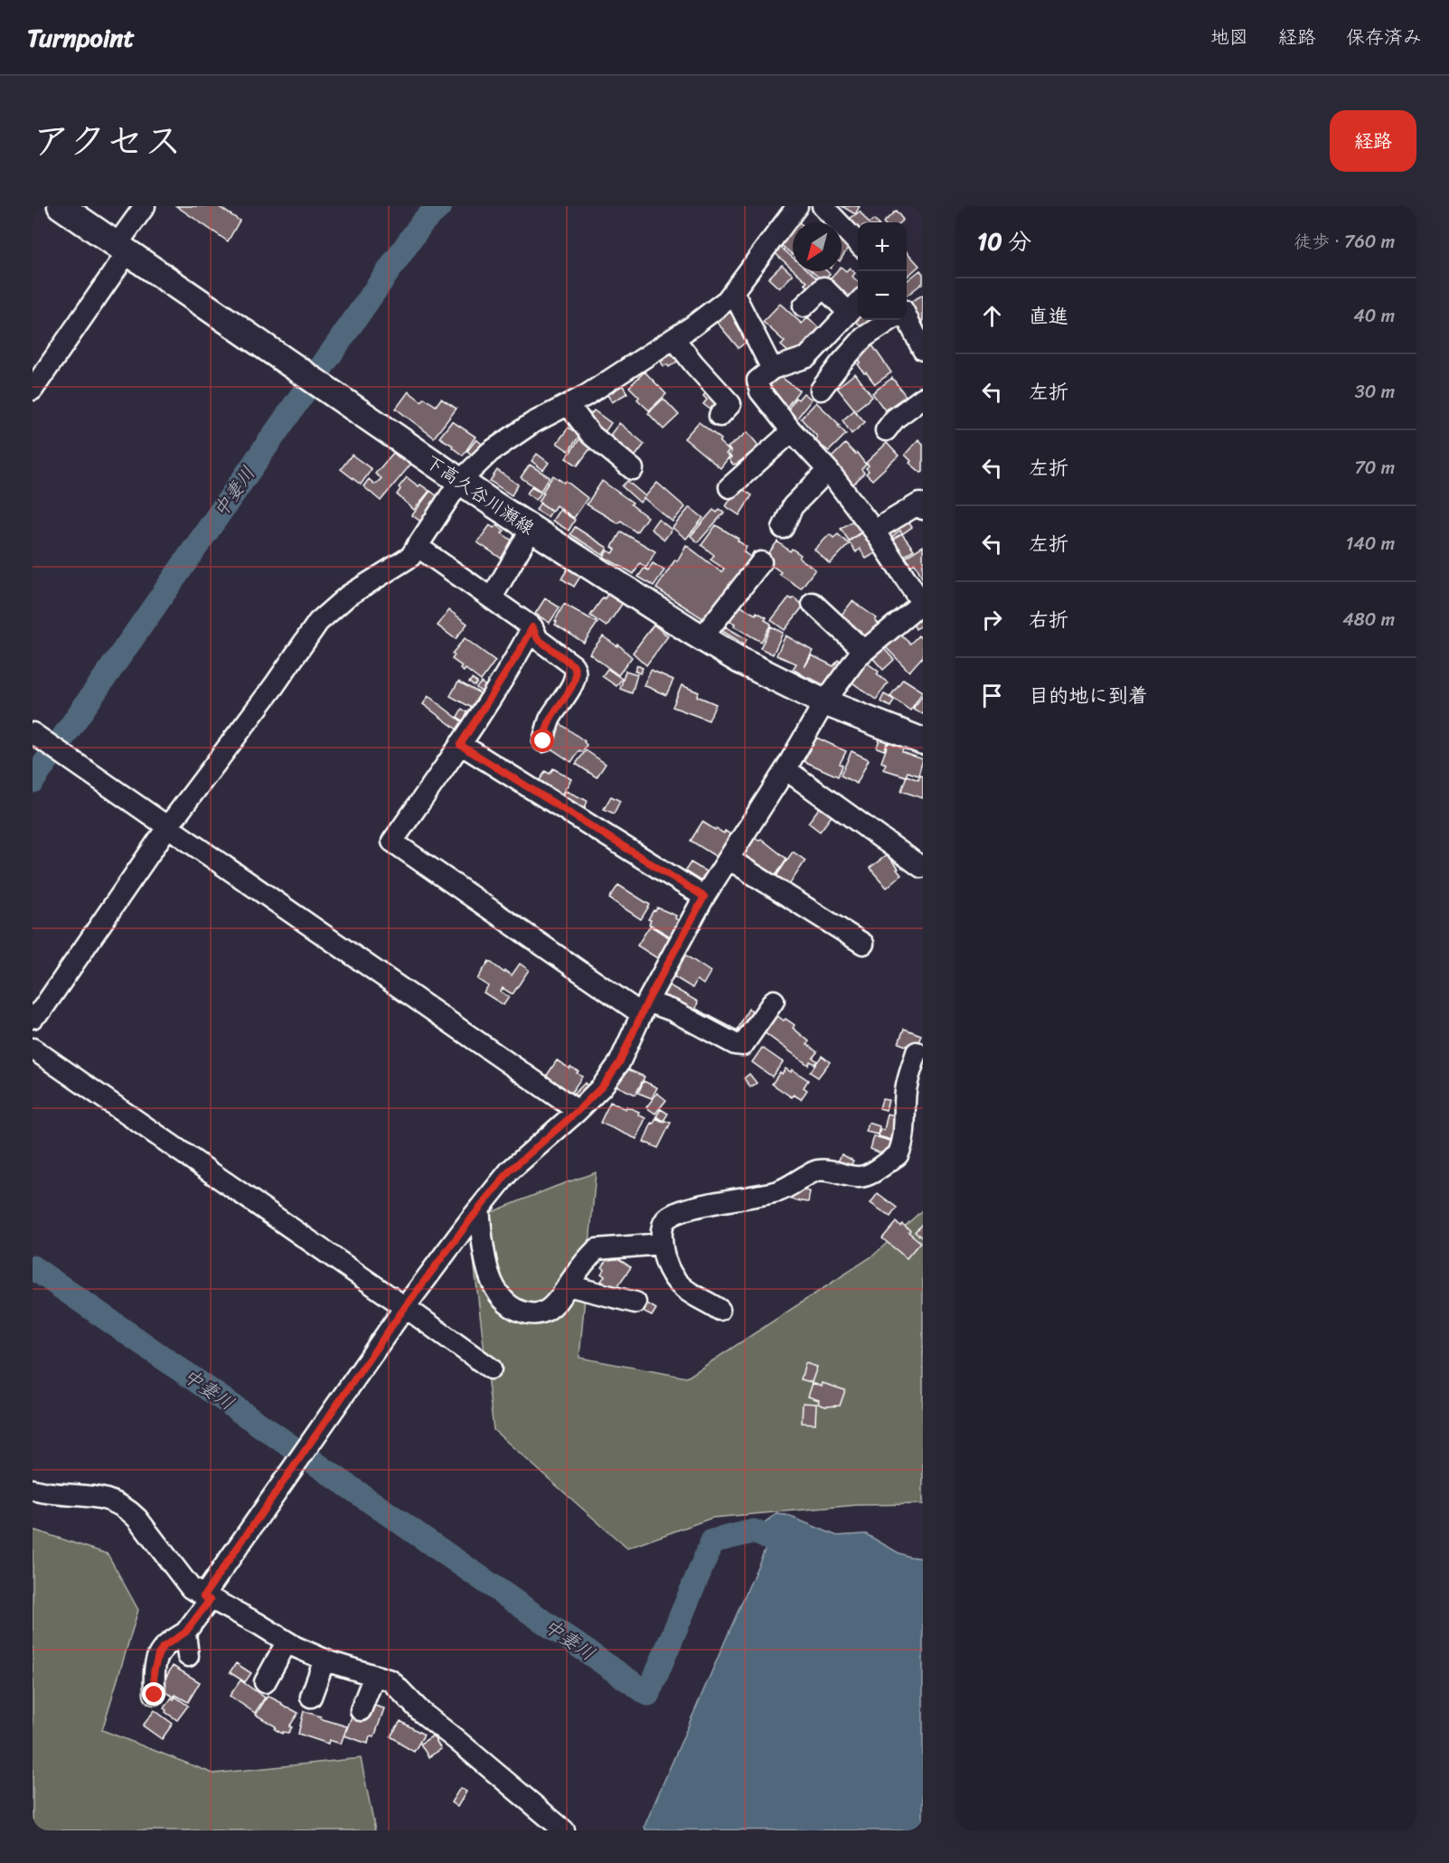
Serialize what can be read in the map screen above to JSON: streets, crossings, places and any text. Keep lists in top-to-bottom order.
{
  "streets": {
    "main road": ["下高久谷川瀬線"]
  },
  "water": ["中妻川"],
  "north": "bottom left",
  "page": {
    "header": "Turnpoint",
    "nav": ["地図", "経路", "保存済み"],
    "title": "アクセス",
    "buttons": "経路",
    "heading": ["10 分", "徒歩 · 760 m"],
    "map_buttons": ["+", "−"],
    "list": [
      ["直進", "40 m"],
      ["左折", "30 m"],
      ["左折", "70 m"],
      ["左折", "140 m"],
      ["右折", "480 m"],
      "目的地に到着"
    ]
  }
}
